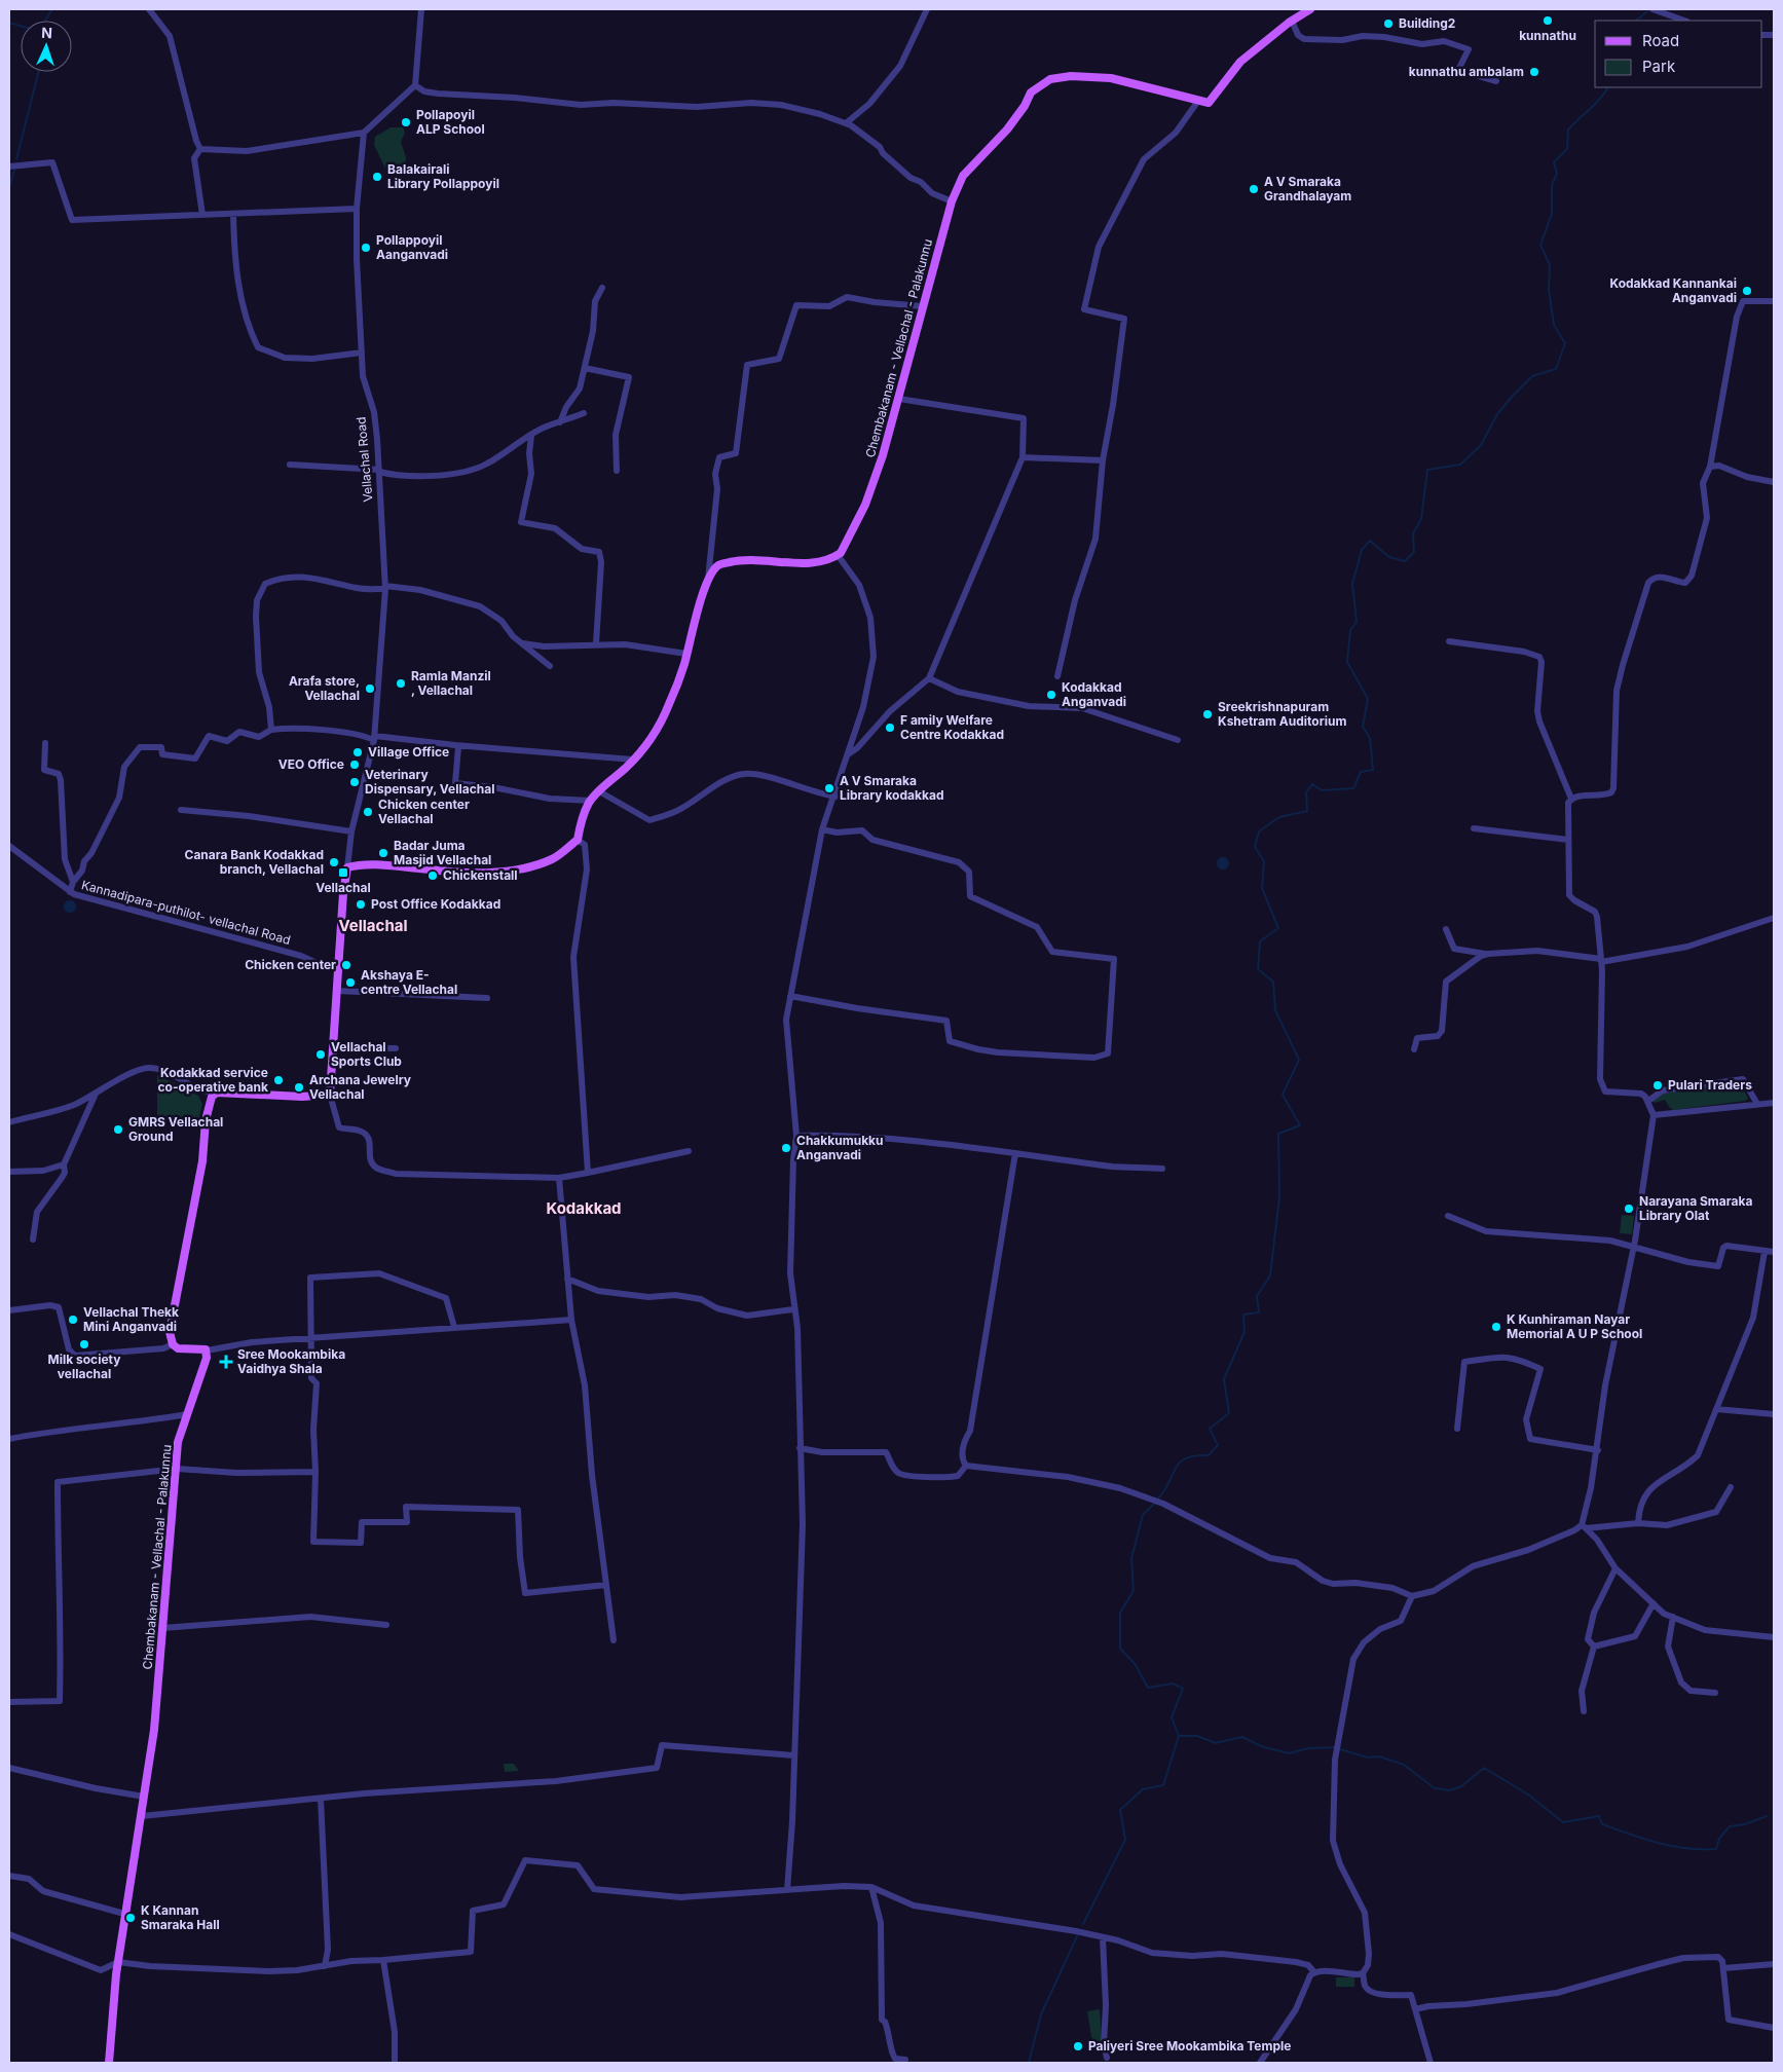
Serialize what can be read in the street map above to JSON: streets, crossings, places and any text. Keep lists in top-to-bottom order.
{
  "streets": {
    "main road": ["Chembakanam - Vellachal - Palakunnu"],
    "street": ["Vellachal Road", "Kannadipara-puthilot- vellachal Road"]
  },
  "districts": ["Vellachal", "Kodakkad"],
  "places": {
    "other": [
      "kunnathu",
      "Building2",
      "kunnathu ambalam",
      "Pollapoyil ALP School",
      "Balakairali Library Pollappoyil",
      "A V Smaraka Grandhalayam",
      "Pollappoyil Aanganvadi",
      "Kodakkad Kannankai Anganvadi",
      "Ramla Manzil , Vellachal",
      "Arafa store, Vellachal",
      "Kodakkad Anganvadi",
      "Sreekrishnapuram Kshetram Auditorium",
      "F amily Welfare Centre Kodakkad",
      "Village Office",
      "VEO Office",
      "Veterinary Dispensary, Vellachal",
      "A V Smaraka Library kodakkad",
      "Chicken center Vellachal",
      "Badar Juma Masjid Vellachal",
      "Canara Bank Kodakkad branch, Vellachal",
      "Chickenstall",
      "Post Office Kodakkad",
      "Chicken center",
      "Akshaya E- centre Vellachal",
      "Vellachal Sports Club",
      "Kodakkad service co-operative bank",
      "Pulari Traders",
      "Archana Jewelry Vellachal",
      "GMRS Vellachal Ground",
      "Chakkumukku Anganvadi",
      "Narayana Smaraka Library Olat",
      "Vellachal Thekk Mini Anganvadi",
      "K Kunhiraman Nayar Memorial A U P School",
      "Milk society vellachal",
      "K Kannan Smaraka Hall",
      "Paliyeri Sree Mookambika Temple"
    ],
    "transit": ["Vellachal"],
    "health": ["Sree Mookambika Vaidhya Shala"]
  },
  "legend": ["Road", "Park"],
  "north": "top"
}
